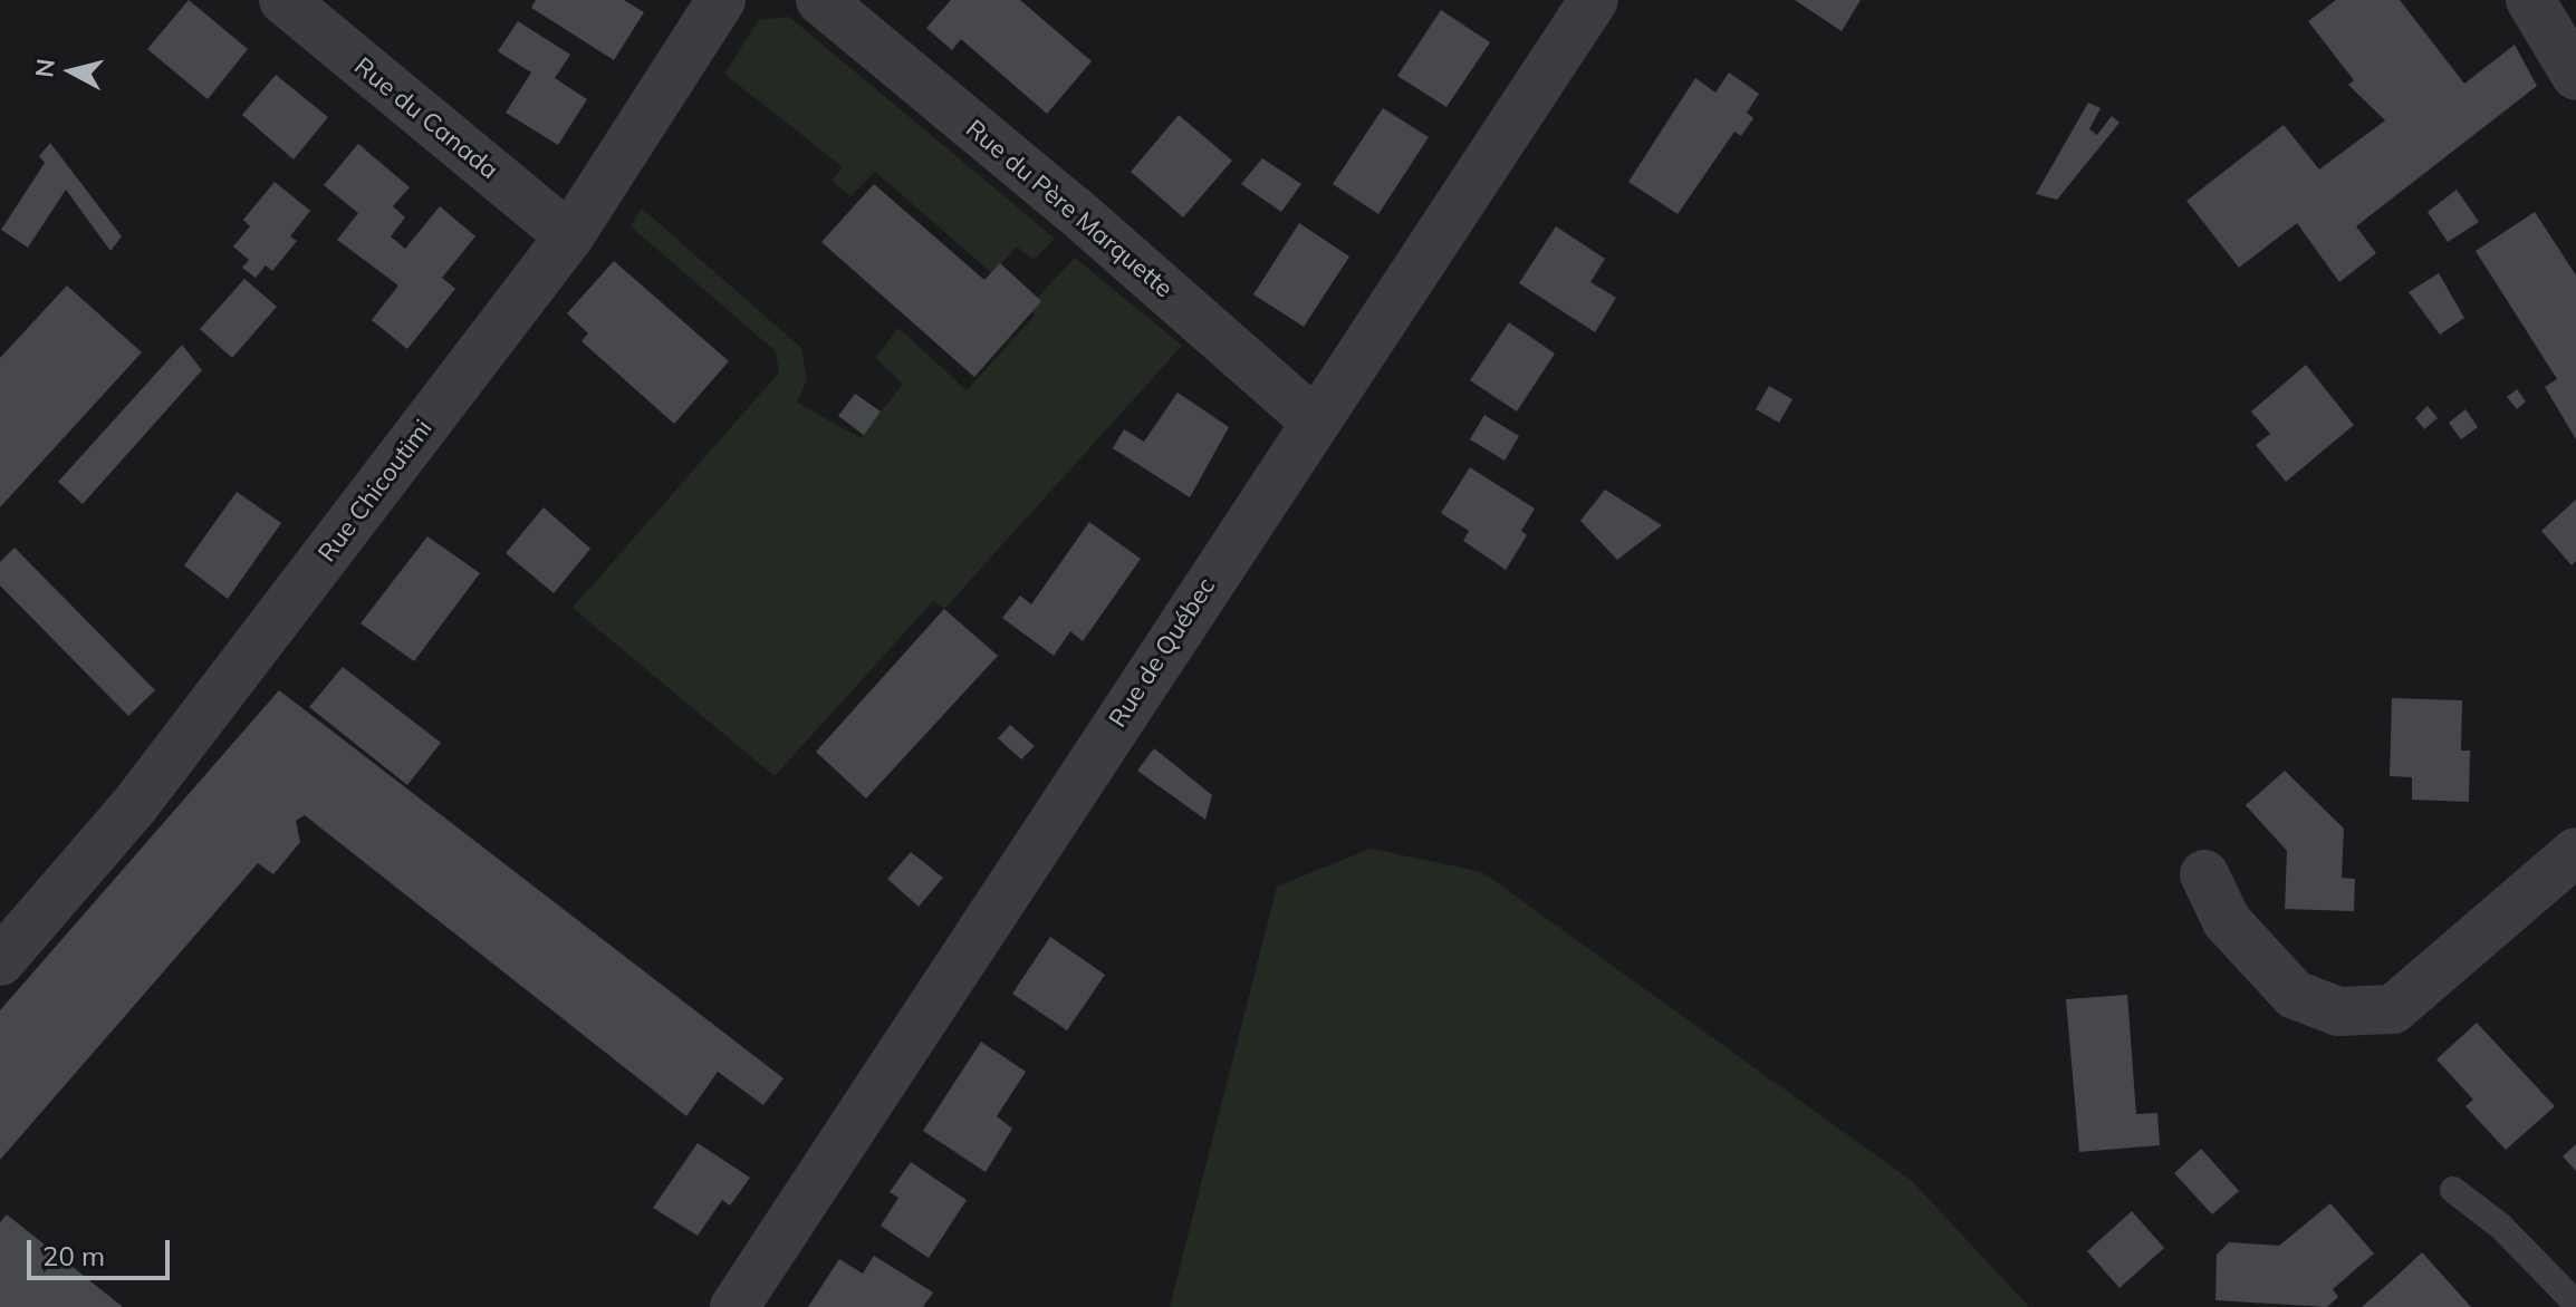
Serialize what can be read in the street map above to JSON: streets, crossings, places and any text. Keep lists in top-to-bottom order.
{
  "streets": {
    "street": [
      "Rue du Canada",
      "Rue du Père Marquette",
      "Rue Chicoutimi",
      "Rue de Québec"
    ]
  },
  "crossings": [
    ["Rue du Canada", "Rue Chicoutimi"],
    ["Rue du Père Marquette", "Rue de Québec"]
  ],
  "scale_bar": "20 m",
  "north": "left"
}
